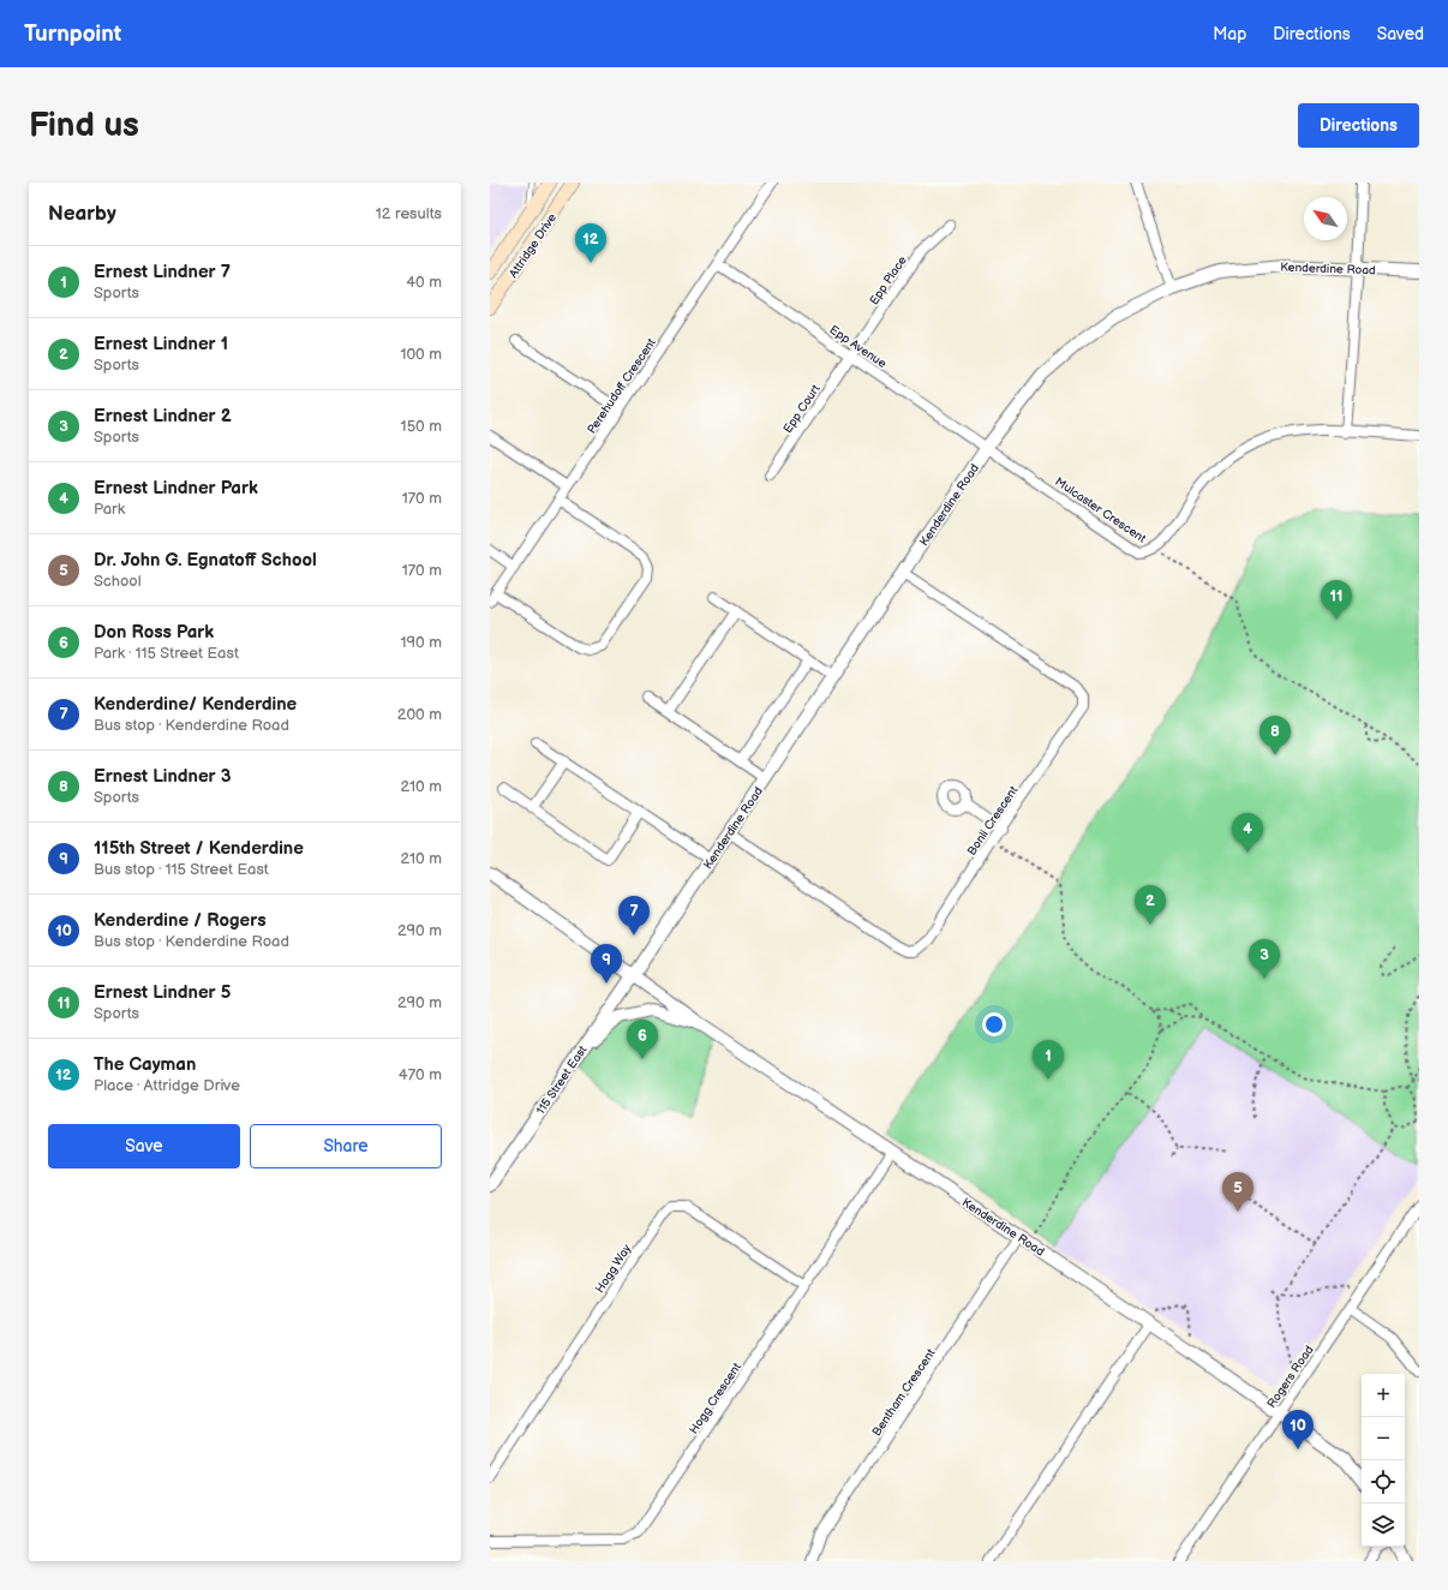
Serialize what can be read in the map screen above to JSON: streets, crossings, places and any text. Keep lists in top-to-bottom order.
{
  "streets": {
    "main road": ["Attridge Drive"],
    "street": [
      "Kenderdine Road",
      "Epp Place",
      "Epp Avenue",
      "Perehudoff Crescent",
      "Epp Court",
      "Mulcaster Crescent",
      "Bonli Crescent",
      "115 Street East",
      "Hogg Way",
      "Rogers Road",
      "Bentham Crescent",
      "Hogg Crescent"
    ]
  },
  "crossings": [
    ["Kenderdine Road", "Epp Avenue"],
    ["Kenderdine Road", "Mulcaster Crescent"],
    ["Kenderdine Road", "Bonli Crescent"],
    ["Kenderdine Road", "115 Street East"],
    ["Kenderdine Road", "Rogers Road"],
    ["Kenderdine Road", "Bentham Crescent"],
    ["Kenderdine Road", "Hogg Crescent"],
    ["Epp Place", "Epp Avenue"],
    ["Epp Place", "Epp Court"],
    ["Epp Avenue", "Perehudoff Crescent"],
    ["Epp Avenue", "Epp Court"],
    ["Epp Avenue", "Mulcaster Crescent"],
    ["Hogg Way", "Hogg Crescent"]
  ],
  "north": "top left",
  "page": {
    "header": "Turnpoint",
    "nav": ["Map", "Directions", "Saved"],
    "buttons": [
      "Directions",
      ["Save", "Share"]
    ],
    "title": "Find us",
    "heading": ["Nearby", "12 results"],
    "pins": [
      "12",
      "11",
      "8",
      "4",
      "2",
      "7",
      "3",
      "9",
      "6",
      "1",
      "5",
      "10"
    ],
    "list": [
      {
        "mark": "1",
        "name": "Ernest Lindner 7",
        "note": "Sports",
        "value": "40 m"
      },
      {
        "mark": "2",
        "name": "Ernest Lindner 1",
        "note": "Sports",
        "value": "100 m"
      },
      {
        "mark": "3",
        "name": "Ernest Lindner 2",
        "note": "Sports",
        "value": "150 m"
      },
      {
        "mark": "4",
        "name": "Ernest Lindner Park",
        "note": "Park",
        "value": "170 m"
      },
      {
        "mark": "5",
        "name": "Dr. John G. Egnatoff School",
        "note": "School",
        "value": "170 m"
      },
      {
        "mark": "6",
        "name": "Don Ross Park",
        "note": "Park · 115 Street East",
        "value": "190 m"
      },
      {
        "mark": "7",
        "name": "Kenderdine/ Kenderdine",
        "note": "Bus stop · Kenderdine Road",
        "value": "200 m"
      },
      {
        "mark": "8",
        "name": "Ernest Lindner 3",
        "note": "Sports",
        "value": "210 m"
      },
      {
        "mark": "9",
        "name": "115th Street / Kenderdine",
        "note": "Bus stop · 115 Street East",
        "value": "210 m"
      },
      {
        "mark": "10",
        "name": "Kenderdine / Rogers",
        "note": "Bus stop · Kenderdine Road",
        "value": "290 m"
      },
      {
        "mark": "11",
        "name": "Ernest Lindner 5",
        "note": "Sports",
        "value": "290 m"
      },
      {
        "mark": "12",
        "name": "The Cayman",
        "note": "Place · Attridge Drive",
        "value": "470 m"
      }
    ],
    "map_buttons": ["+", "−"]
  }
}
